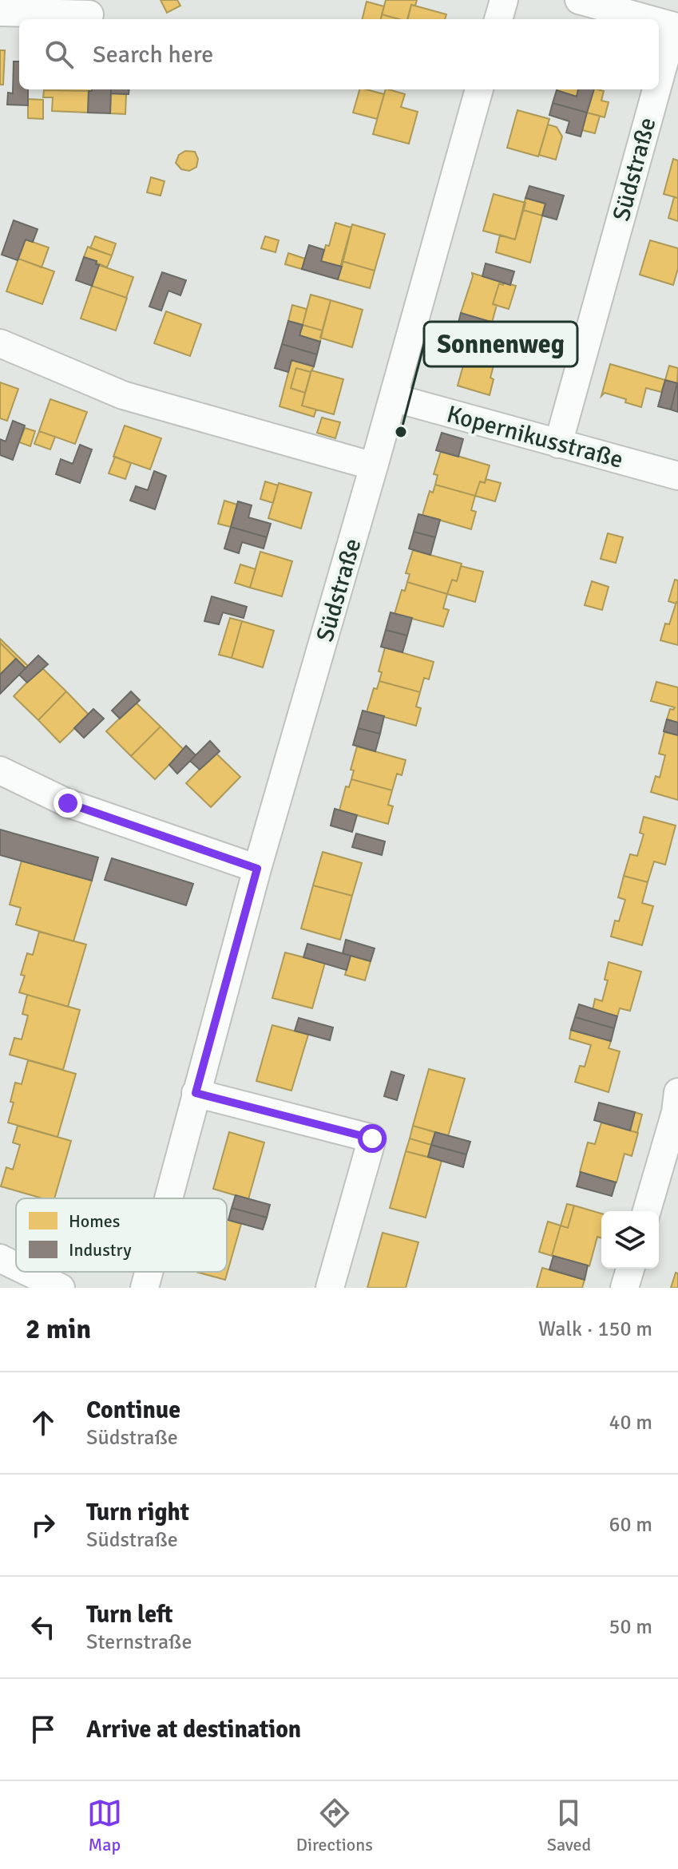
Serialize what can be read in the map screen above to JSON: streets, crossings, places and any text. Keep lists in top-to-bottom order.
{
  "streets": {
    "street": ["Südstraße", "Kopernikusstraße"]
  },
  "crossings": [
    ["Südstraße", "Kopernikusstraße"]
  ],
  "places": ["Sonnenweg"],
  "legend": ["Homes", "Industry"],
  "page": {
    "search": "Search here",
    "heading": ["2 min", "Walk · 150 m"],
    "list": [
      ["Continue", "Südstraße", "40 m"],
      ["Turn right", "Südstraße", "60 m"],
      ["Turn left", "Sternstraße", "50 m"],
      "Arrive at destination"
    ],
    "nav": ["Map", "Directions", "Saved"]
  }
}
